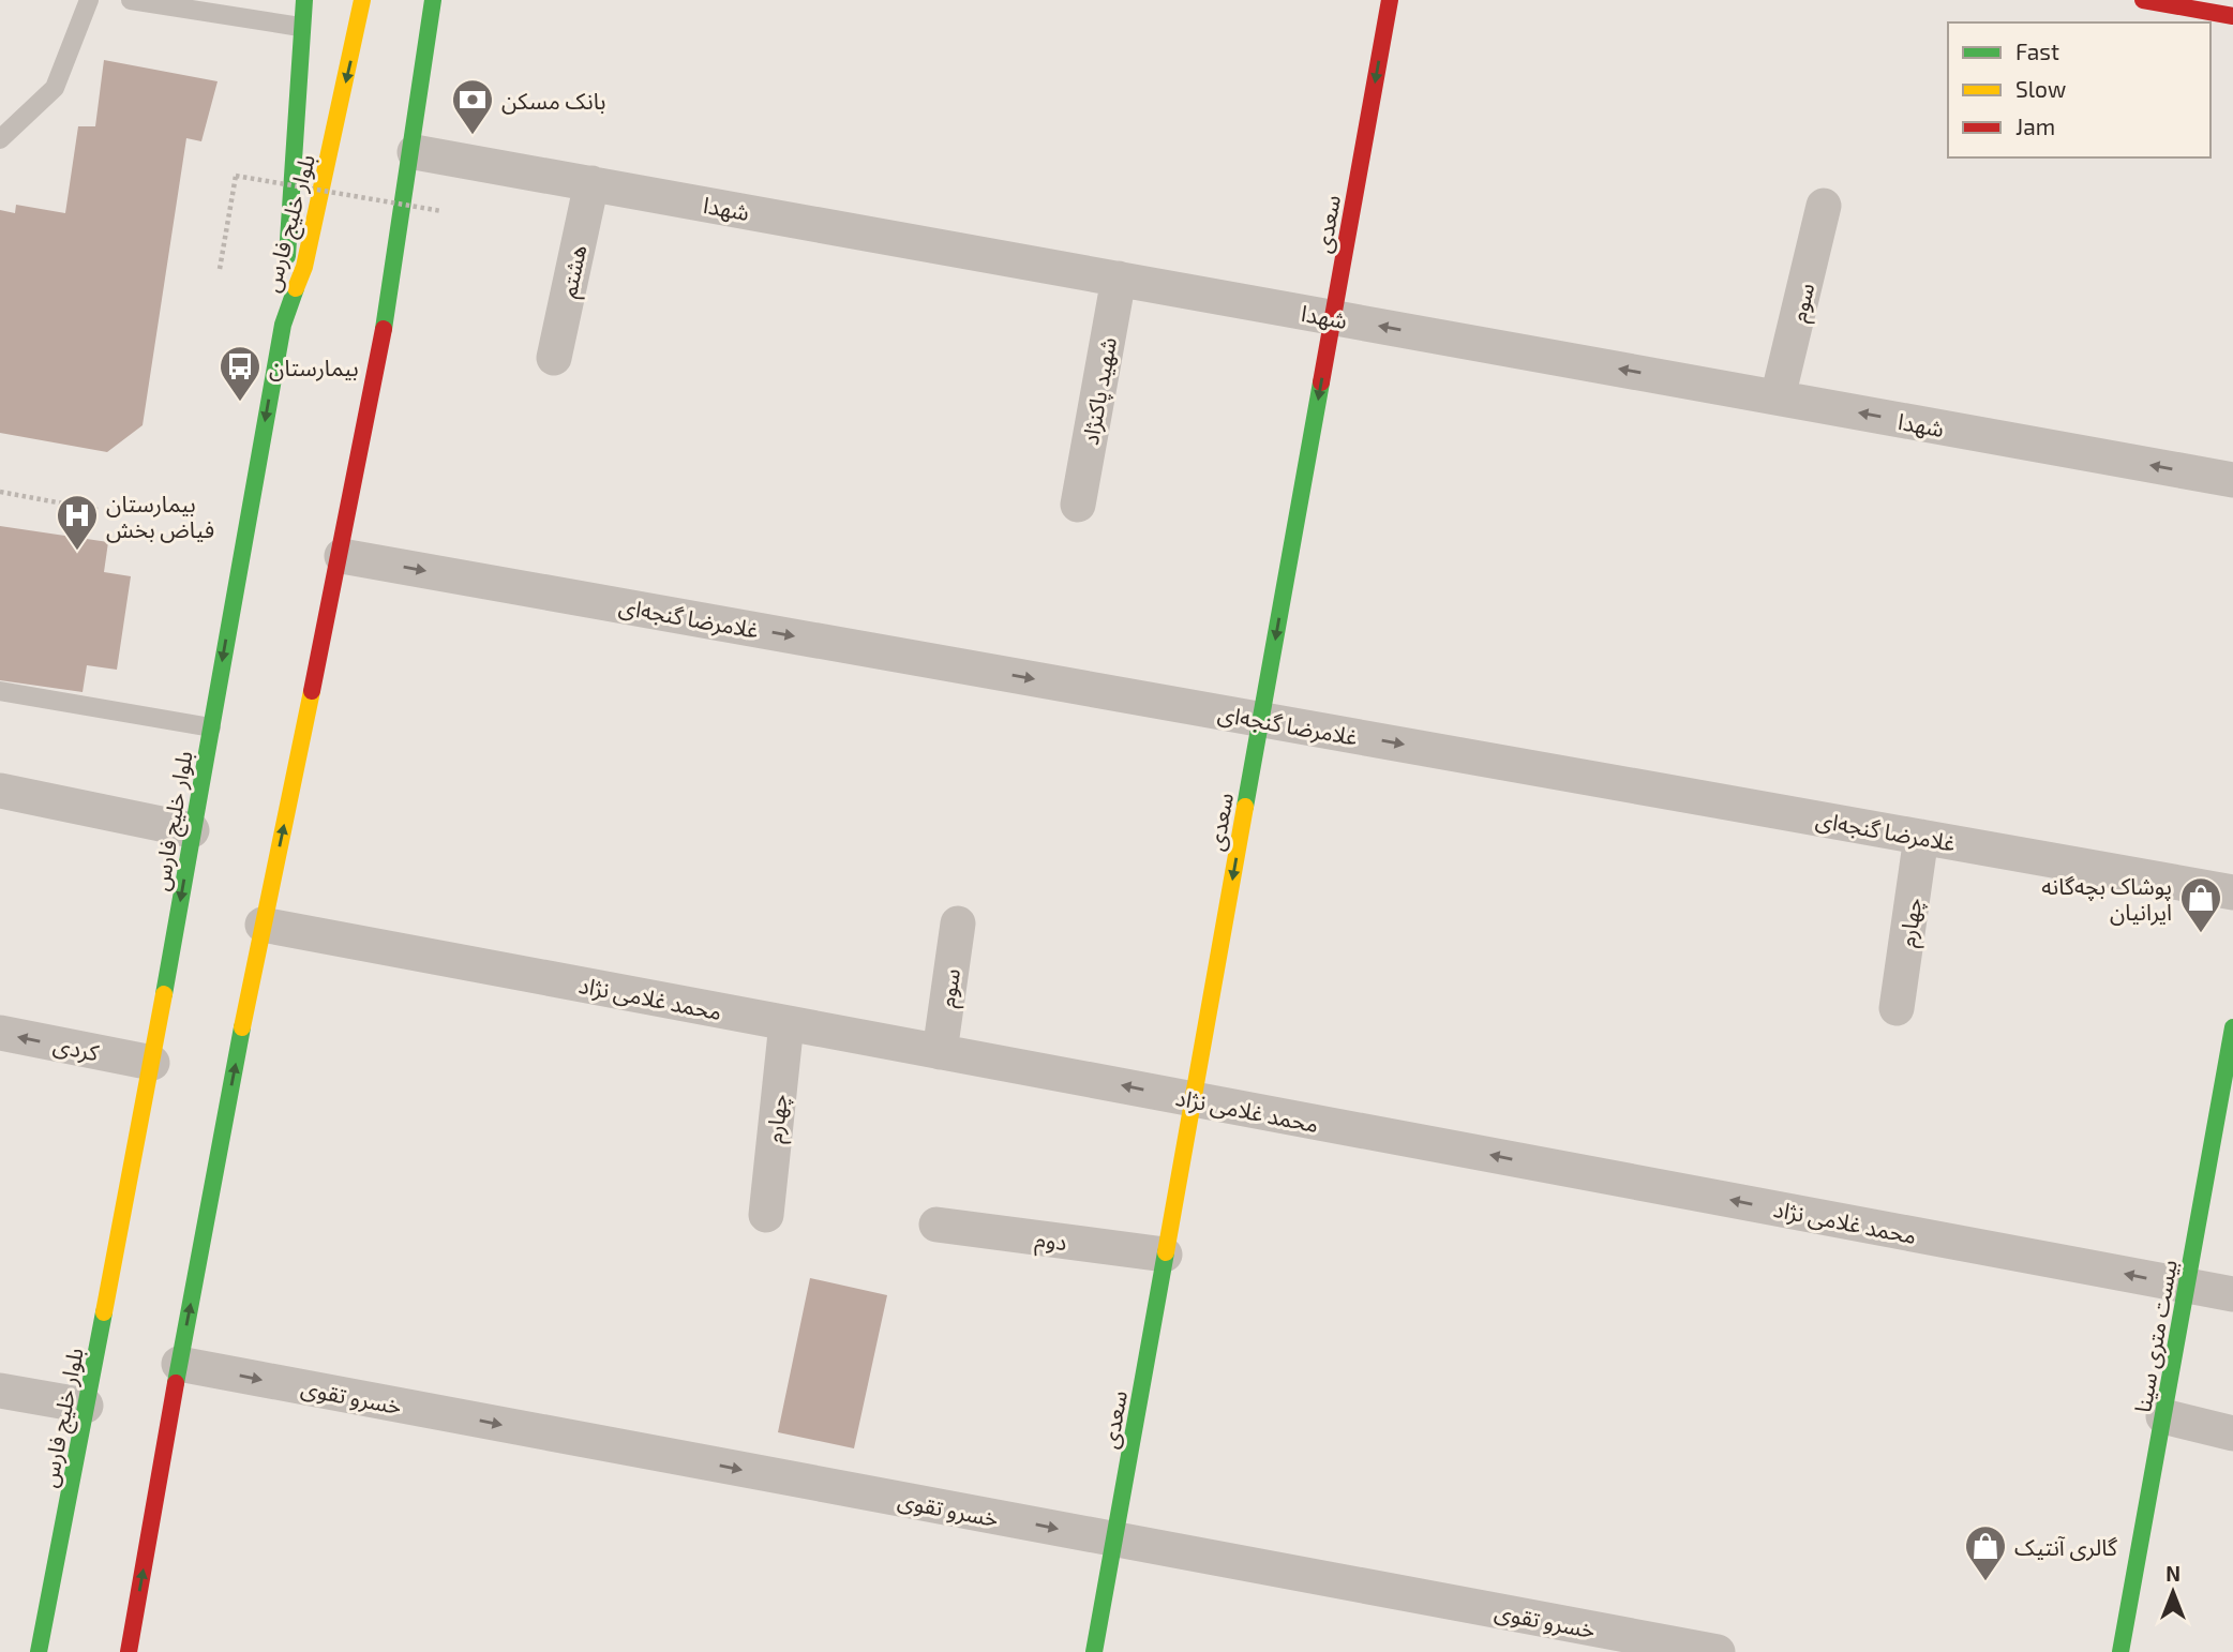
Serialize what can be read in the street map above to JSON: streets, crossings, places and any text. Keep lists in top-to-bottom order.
{
  "streets": {
    "main road": ["بلوار خلیج فارس", "سعدی", "بیست متری سینا"],
    "street": [
      "شهدا",
      "هشتم",
      "سوم",
      "شهید پاکنژاد",
      "غلامرضا گنجه‌ای",
      "چهارم",
      "محمد غلامی نژاد",
      "کردی",
      "دوم",
      "خسرو تقوی"
    ]
  },
  "crossings": [
    ["شهدا", "سعدی"],
    ["شهدا", "هشتم"],
    ["شهدا", "سوم"],
    ["شهدا", "شهید پاکنژاد"],
    ["بلوار خلیج فارس", "کردی"],
    ["سعدی", "غلامرضا گنجه‌ای"],
    ["سعدی", "محمد غلامی نژاد"],
    ["سعدی", "دوم"],
    ["سعدی", "خسرو تقوی"],
    ["سوم", "محمد غلامی نژاد"],
    ["غلامرضا گنجه‌ای", "چهارم"],
    ["چهارم", "محمد غلامی نژاد"],
    ["محمد غلامی نژاد", "بیست متری سینا"]
  ],
  "one_way": [
    "شهدا",
    "سعدی",
    "غلامرضا گنجه‌ای",
    "محمد غلامی نژاد",
    "خسرو تقوی"
  ],
  "places": {
    "bank": ["بانک مسکن"],
    "bus stop": ["بیمارستان"],
    "hospital": ["بیمارستان فیاض بخش"],
    "shop": ["پوشاک بچه‌گانه ایرانیان", "گالری آنتیک"]
  },
  "legend": ["Fast", "Slow", "Jam"],
  "north": "top"
}
